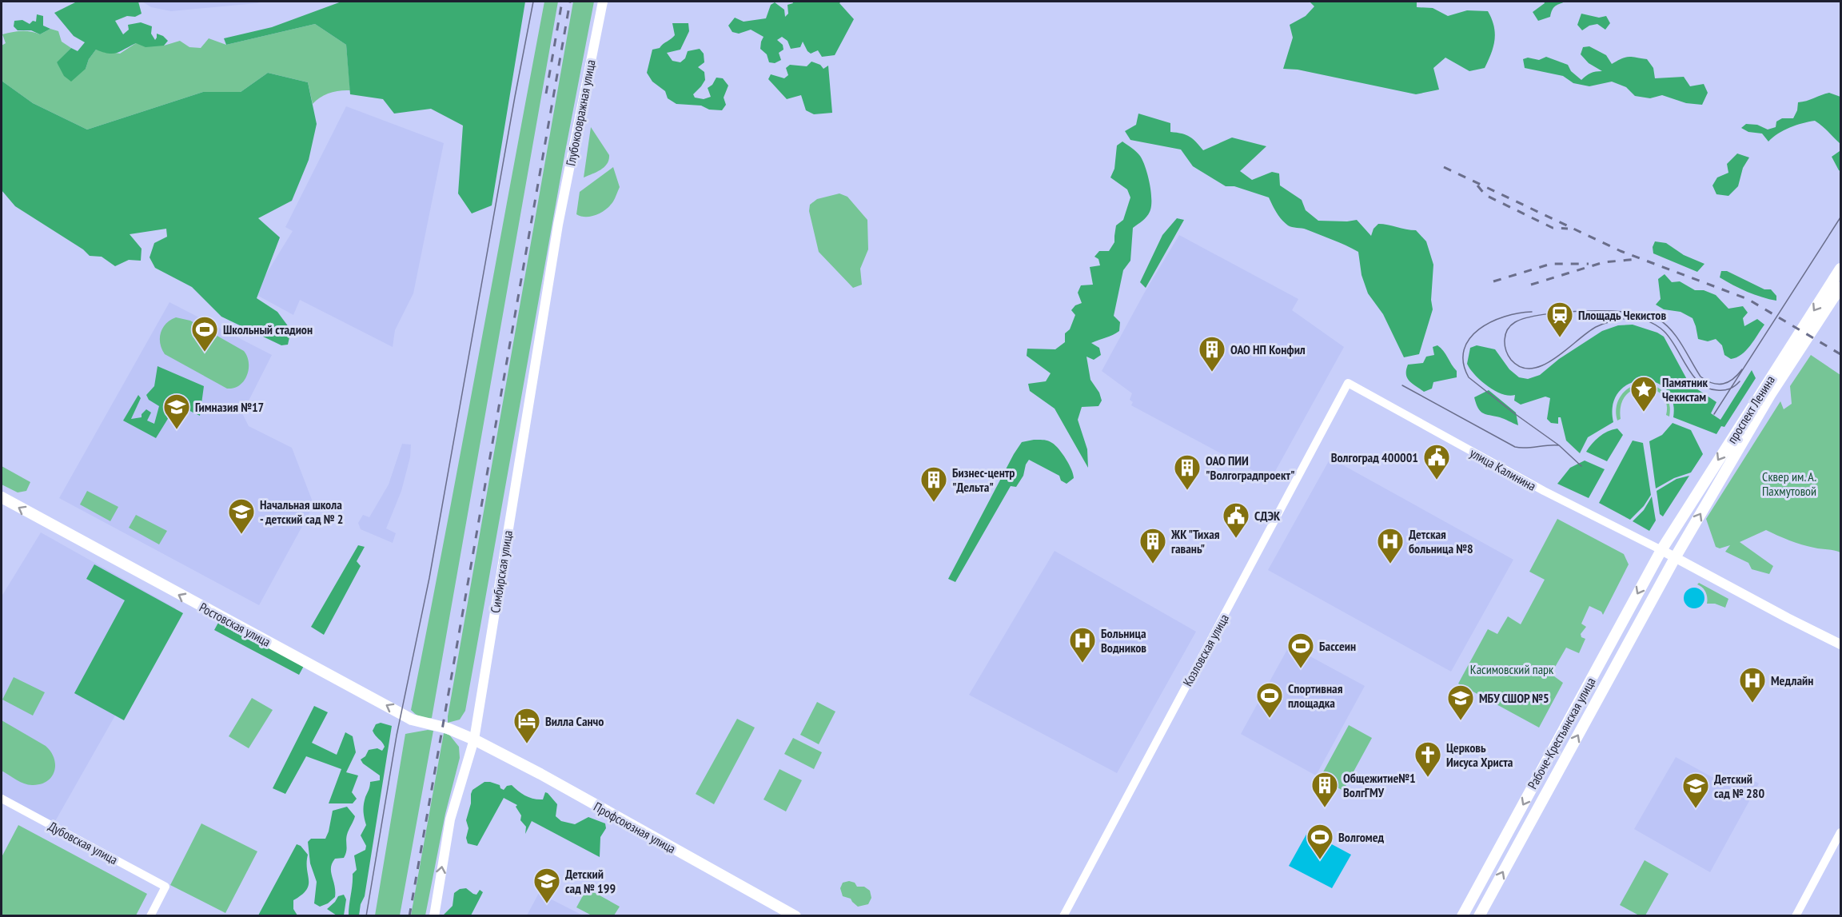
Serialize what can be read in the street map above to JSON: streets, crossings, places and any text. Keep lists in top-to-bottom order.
{
  "streets": {
    "main road": [
      "Глубокоовражная улица",
      "проспект Ленина",
      "Симбирская улица",
      "Ростовская улица",
      "Рабоче-Крестьянская улица",
      "Профсоюзная улица"
    ],
    "street": ["улица Калинина", "Козловская улица", "Дубовская улица"]
  },
  "crossings": [
    ["Глубокоовражная улица", "Симбирская улица"],
    ["проспект Ленина", "улица Калинина"],
    ["проспект Ленина", "Рабоче-Крестьянская улица"],
    ["улица Калинина", "Козловская улица"],
    ["улица Калинина", "Рабоче-Крестьянская улица"],
    ["Симбирская улица", "Ростовская улица"],
    ["Симбирская улица", "Профсоюзная улица"],
    ["Ростовская улица", "Профсоюзная улица"]
  ],
  "one_way": ["Ростовская улица"],
  "parks": ["Сквер им. А. Пахмутовой", "Касимовский парк"],
  "places": {
    "station": ["Площадь Чекистов"],
    "sports": [
      "Школьный стадион",
      "Бассеин",
      "Спортивная площадка",
      "Волгомед"
    ],
    "building": [
      "ОАО НП Конфил",
      "ОАО ПИИ \"Волгоградпроект\"",
      "Бизнес-центр \"Дельта\"",
      "ЖК \"Тихая гавань\"",
      "Общежитие№1 ВолгГМУ"
    ],
    "place": ["Памятник Чекистам"],
    "school or university": [
      "Гимназия №17",
      "Начальная школа - детский сад № 2",
      "МБУ СШОР №5",
      "Детский сад № 280",
      "Детский сад № 199"
    ],
    "public building": ["Волгоград 400001", "СДЭК"],
    "hospital": ["Детская больница №8", "Больница Водников", "Медлайн"],
    "hotel": ["Вилла Санчо"],
    "church": ["Церковь Иисуса Христа"]
  }
}
